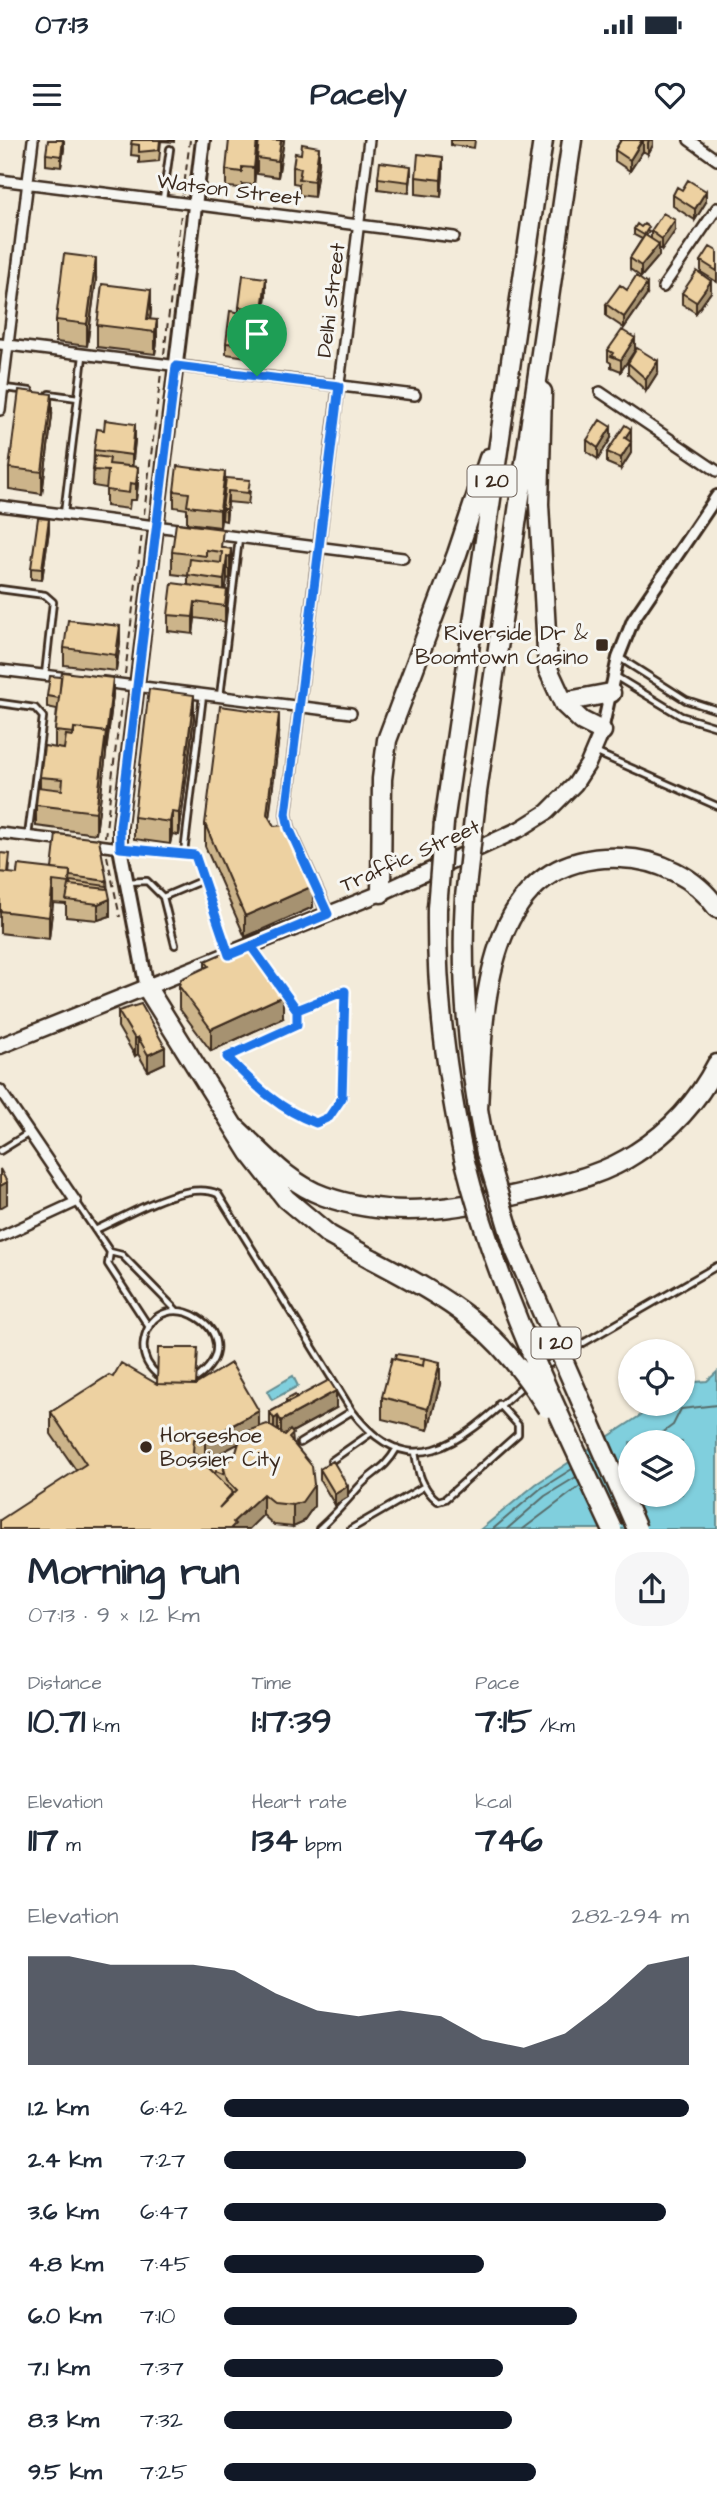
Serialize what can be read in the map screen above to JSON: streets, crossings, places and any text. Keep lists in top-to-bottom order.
{
  "streets": {
    "highway": ["I 20"],
    "main road": ["Traffic Street"],
    "street": ["Watson Street", "Delhi Street"]
  },
  "crossings": [
    ["Watson Street", "Delhi Street"],
    ["Delhi Street", "Traffic Street"]
  ],
  "places": {
    "transit": ["Riverside Dr & Boomtown Casino"],
    "other": ["Horseshoe Bossier City"]
  },
  "page": {
    "status": "07:13",
    "header": "Pacely",
    "heading": ["Morning run", "07:13 · 9 × 1.2 km"],
    "stats": [
      ["Distance", "10.71 km"],
      ["Time", "1:17:39"],
      ["Pace", "7:15 /km"],
      ["Elevation", "117 m"],
      ["Heart rate", "134 bpm"],
      ["kcal", "746"]
    ],
    "chart": ["Elevation", "282–294 m"],
    "list": [
      {
        "name": "1.2 km",
        "note": "6:42"
      },
      {
        "name": "2.4 km",
        "note": "7:27"
      },
      {
        "name": "3.6 km",
        "note": "6:47"
      },
      {
        "name": "4.8 km",
        "note": "7:45"
      },
      {
        "name": "6.0 km",
        "note": "7:10"
      },
      {
        "name": "7.1 km",
        "note": "7:37"
      },
      {
        "name": "8.3 km",
        "note": "7:32"
      },
      {
        "name": "9.5 km",
        "note": "7:25"
      }
    ]
  }
}
